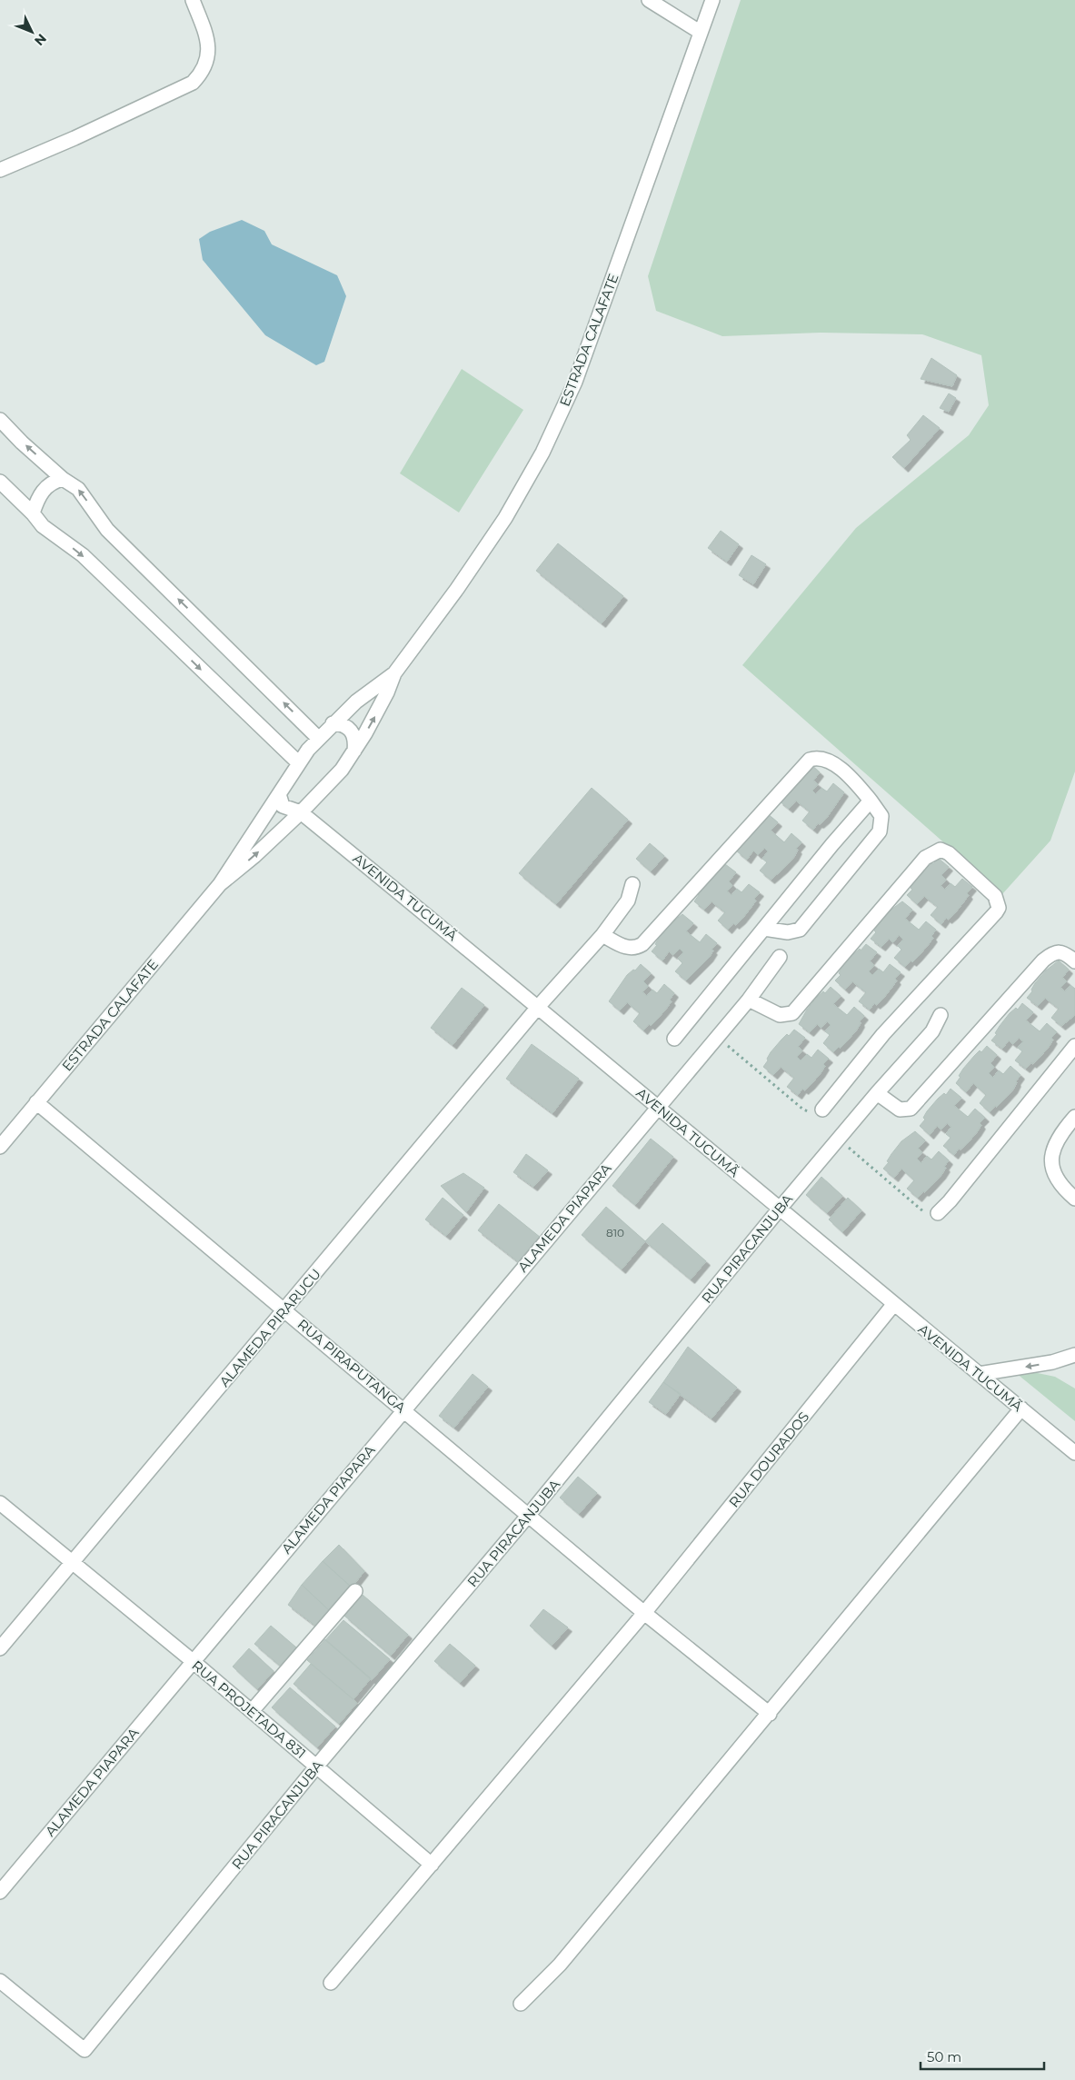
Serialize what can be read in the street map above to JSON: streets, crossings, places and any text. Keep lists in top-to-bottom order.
{
  "streets": {
    "street": [
      "ESTRADA CALAFATE",
      "AVENIDA TUCUMÃ",
      "ALAMEDA PIAPARA",
      "RUA PIRACANJUBA",
      "ALAMEDA PIRARUCU",
      "RUA PIRAPUTANGA",
      "RUA DOURADOS",
      "RUA PROJETADA 831"
    ]
  },
  "crossings": [
    ["ESTRADA CALAFATE", "AVENIDA TUCUMÃ"],
    ["ESTRADA CALAFATE", "RUA PIRAPUTANGA"],
    ["AVENIDA TUCUMÃ", "ALAMEDA PIAPARA"],
    ["AVENIDA TUCUMÃ", "RUA PIRACANJUBA"],
    ["AVENIDA TUCUMÃ", "ALAMEDA PIRARUCU"],
    ["AVENIDA TUCUMÃ", "RUA DOURADOS"],
    ["ALAMEDA PIAPARA", "RUA PIRAPUTANGA"],
    ["ALAMEDA PIAPARA", "RUA PROJETADA 831"],
    ["RUA PIRACANJUBA", "RUA PIRAPUTANGA"],
    ["RUA PIRACANJUBA", "RUA PROJETADA 831"],
    ["ALAMEDA PIRARUCU", "RUA PIRAPUTANGA"],
    ["ALAMEDA PIRARUCU", "RUA PROJETADA 831"],
    ["RUA PIRAPUTANGA", "RUA DOURADOS"]
  ],
  "house_numbers": ["810"],
  "scale_bar": "50 m",
  "north": "bottom right"
}
